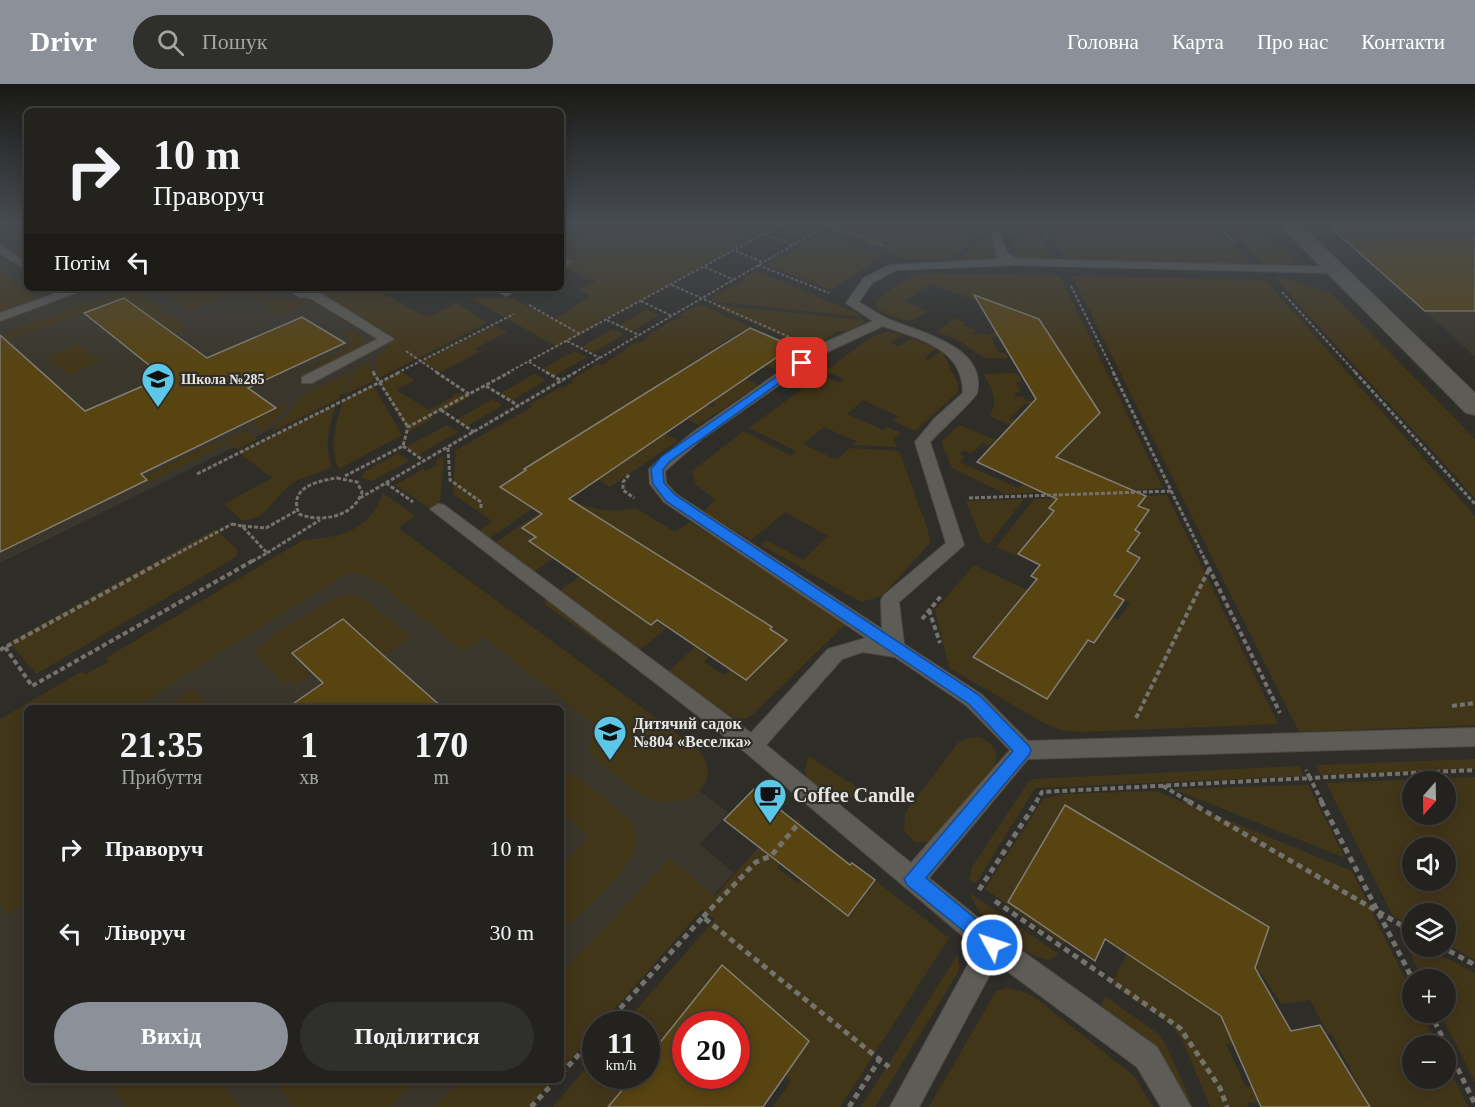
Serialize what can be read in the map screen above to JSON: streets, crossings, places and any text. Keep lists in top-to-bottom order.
{
  "places": {
    "school or university": ["Школа №285", "Дитячий садок №804 «Веселка»"],
    "cafe": ["Coffee Candle"]
  },
  "north": "bottom",
  "page": {
    "header": "Drivr",
    "search": "Пошук",
    "nav": [
      "Головна",
      "Карта",
      "Про нас",
      "Контакти"
    ],
    "turn": ["10 m", "Праворуч"],
    "then": "Потім",
    "eta": [
      "21:35",
      "Прибуття",
      "1",
      "хв",
      "170",
      "m"
    ],
    "map_buttons": ["+", "−"],
    "list": [
      {
        "name": "Праворуч",
        "value": "10 m"
      },
      {
        "name": "Ліворуч",
        "value": "30 m"
      }
    ],
    "buttons": ["Вихід", "Поділитися"],
    "speed": "11 km/h",
    "limit": "20"
  }
}
